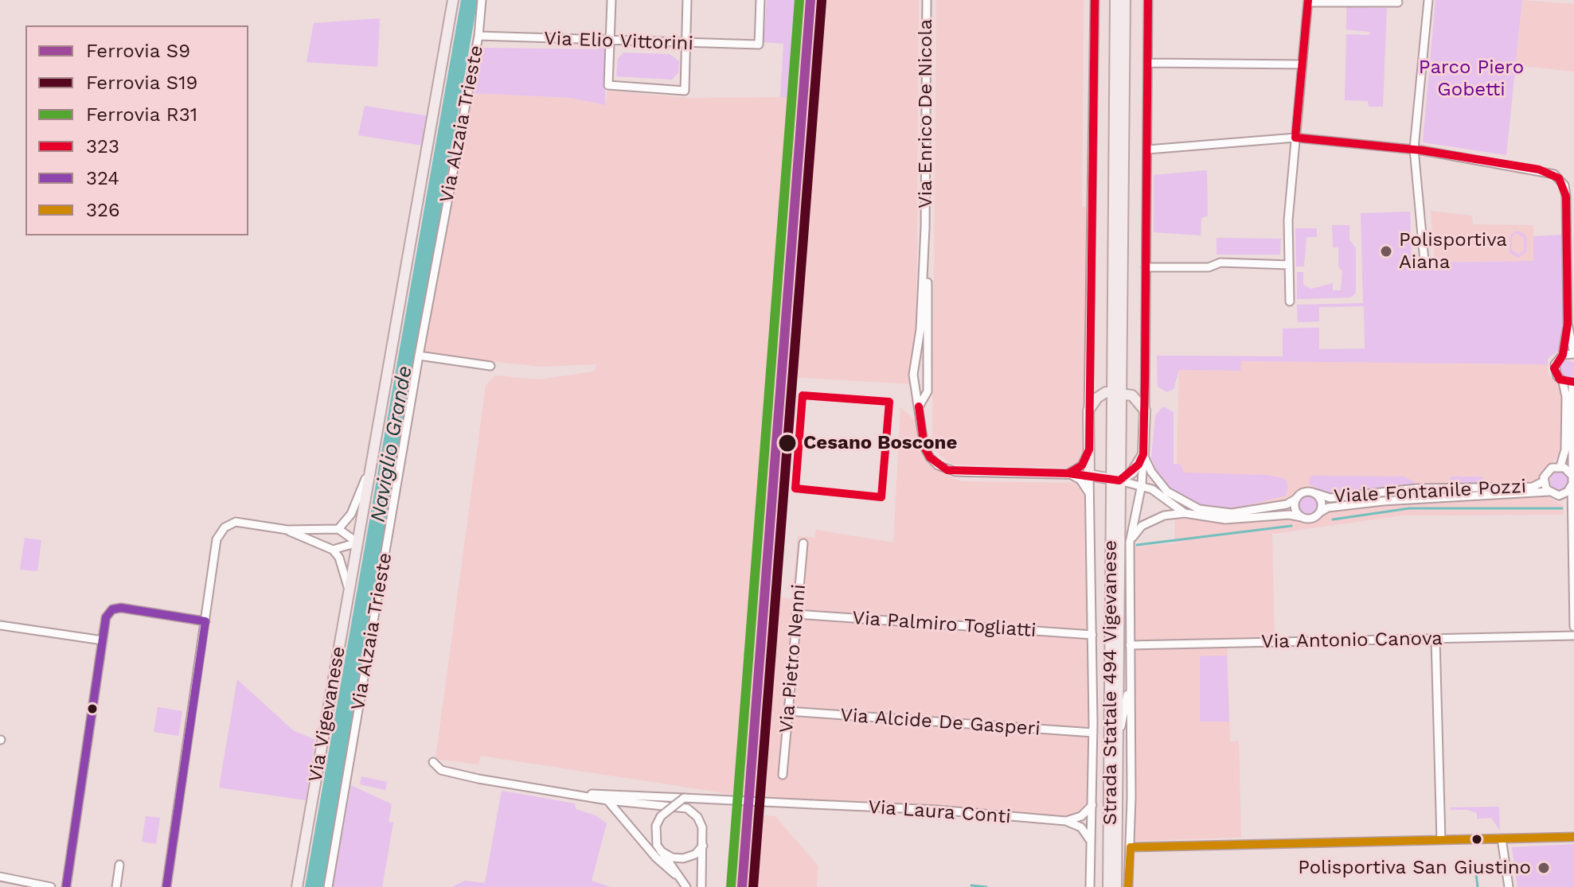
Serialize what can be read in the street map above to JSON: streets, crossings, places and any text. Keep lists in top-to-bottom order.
{
  "streets": {
    "main road": ["Strada Statale 494 Vigevanese", "Via Vigevanese"],
    "street": [
      "Via Elio Vittorini",
      "Via Enrico De Nicola",
      "Via Alzaia Trieste",
      "Viale Fontanile Pozzi",
      "Via Palmiro Togliatti",
      "Via Antonio Canova",
      "Via Pietro Nenni",
      "Via Alcide De Gasperi",
      "Via Laura Conti"
    ]
  },
  "crossings": [
    ["Via Elio Vittorini", "Via Alzaia Trieste"],
    ["Via Palmiro Togliatti", "Via Pietro Nenni"],
    ["Via Pietro Nenni", "Via Alcide De Gasperi"]
  ],
  "water": ["Naviglio Grande"],
  "parks": ["Parco Piero Gobetti"],
  "places": ["Polisportiva Aiana", "Cesano Boscone", "Polisportiva San Giustino"],
  "lines": [
    "rail line S9",
    "rail line R31",
    "transit line 323",
    "rail line S19",
    "transit line 324",
    "transit line 326"
  ],
  "legend": [
    "Ferrovia S9",
    "Ferrovia S19",
    "Ferrovia R31",
    "323",
    "324",
    "326"
  ]
}
